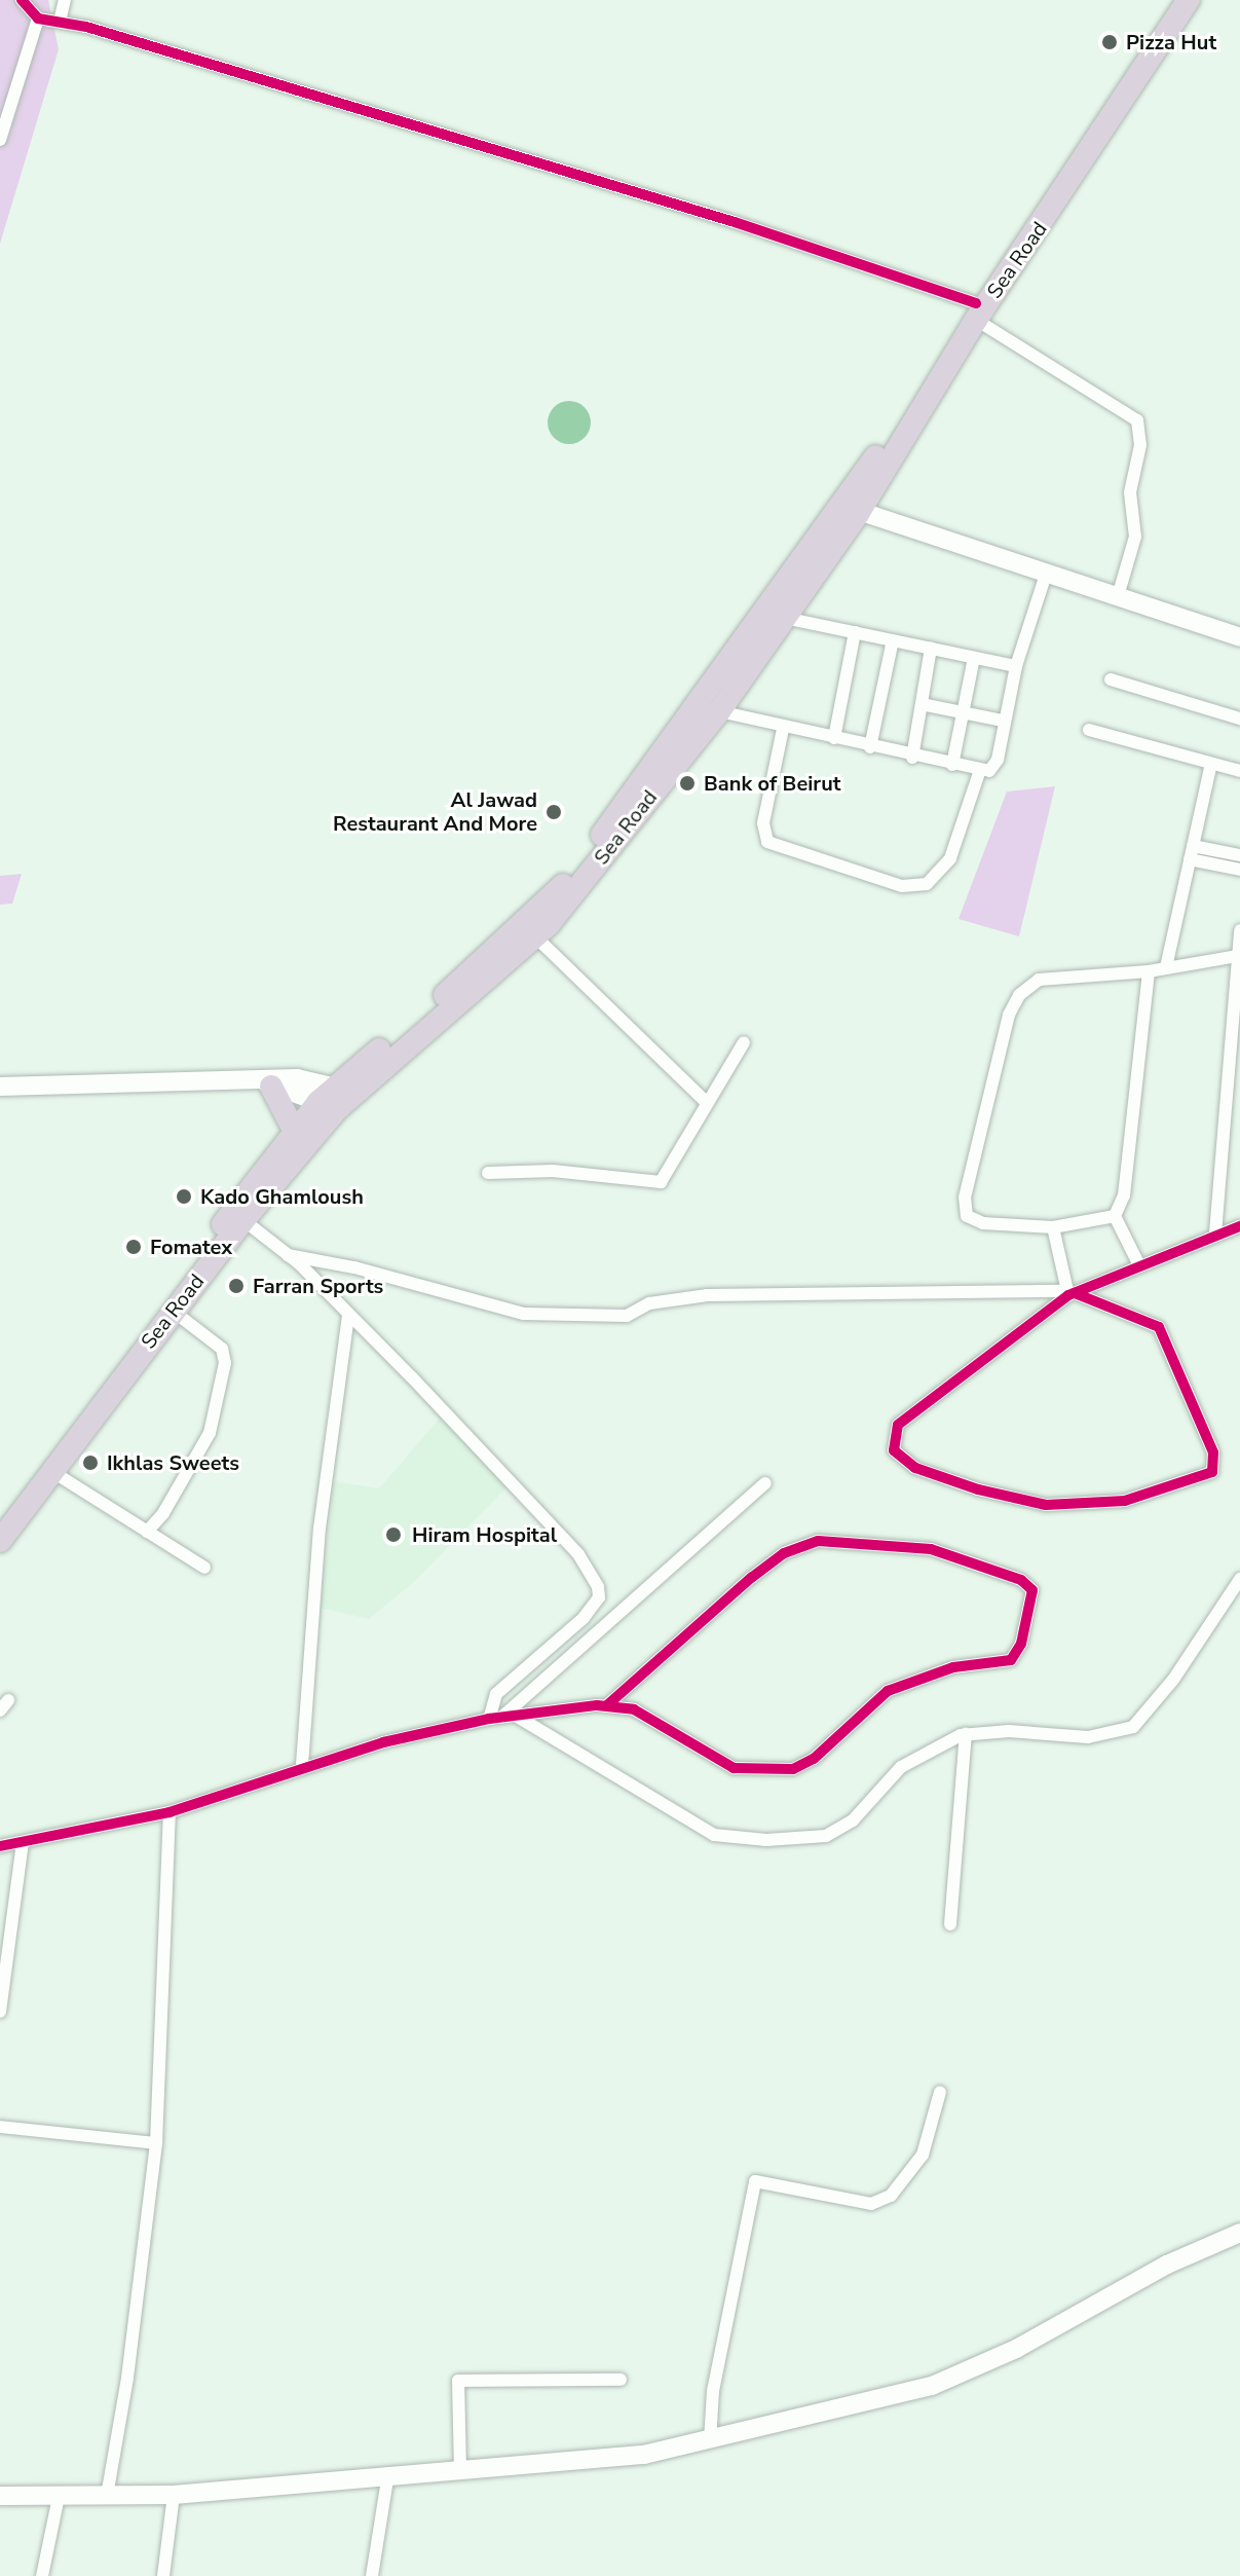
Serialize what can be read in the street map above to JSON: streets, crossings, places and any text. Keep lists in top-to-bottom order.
{
  "streets": {
    "highway": ["Sea Road"]
  },
  "places": [
    "Pizza Hut",
    "Bank of Beirut",
    "Al Jawad Restaurant And More",
    "Kado Ghamloush",
    "Fomatex",
    "Farran Sports",
    "Ikhlas Sweets",
    "Hiram Hospital"
  ]
}
